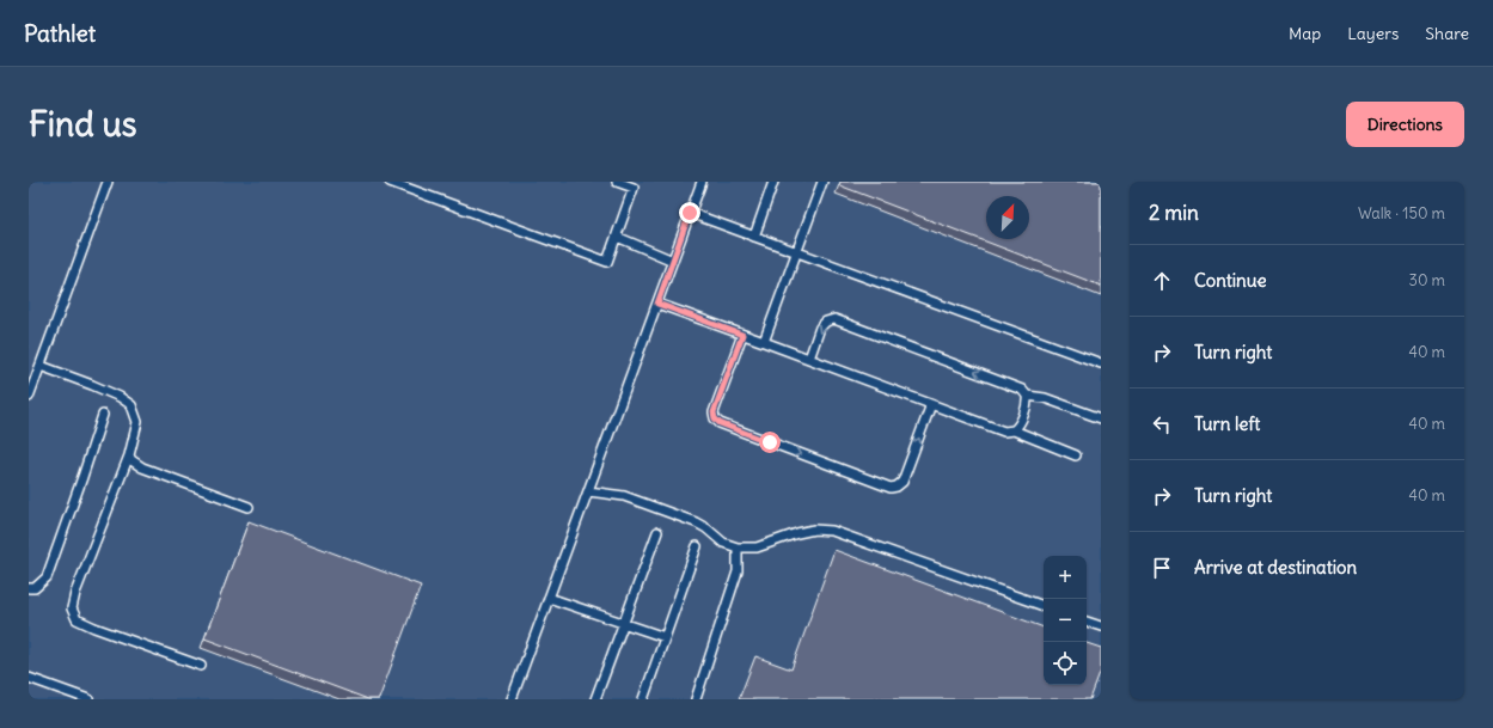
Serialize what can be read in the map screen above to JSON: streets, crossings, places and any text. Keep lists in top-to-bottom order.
{
  "north": "top right",
  "page": {
    "header": "Pathlet",
    "nav": ["Map", "Layers", "Share"],
    "buttons": "Directions",
    "title": "Find us",
    "heading": ["2 min", "Walk · 150 m"],
    "list": [
      ["Continue", "30 m"],
      ["Turn right", "40 m"],
      ["Turn left", "40 m"],
      ["Turn right", "40 m"],
      "Arrive at destination"
    ],
    "map_buttons": ["+", "−"]
  }
}
